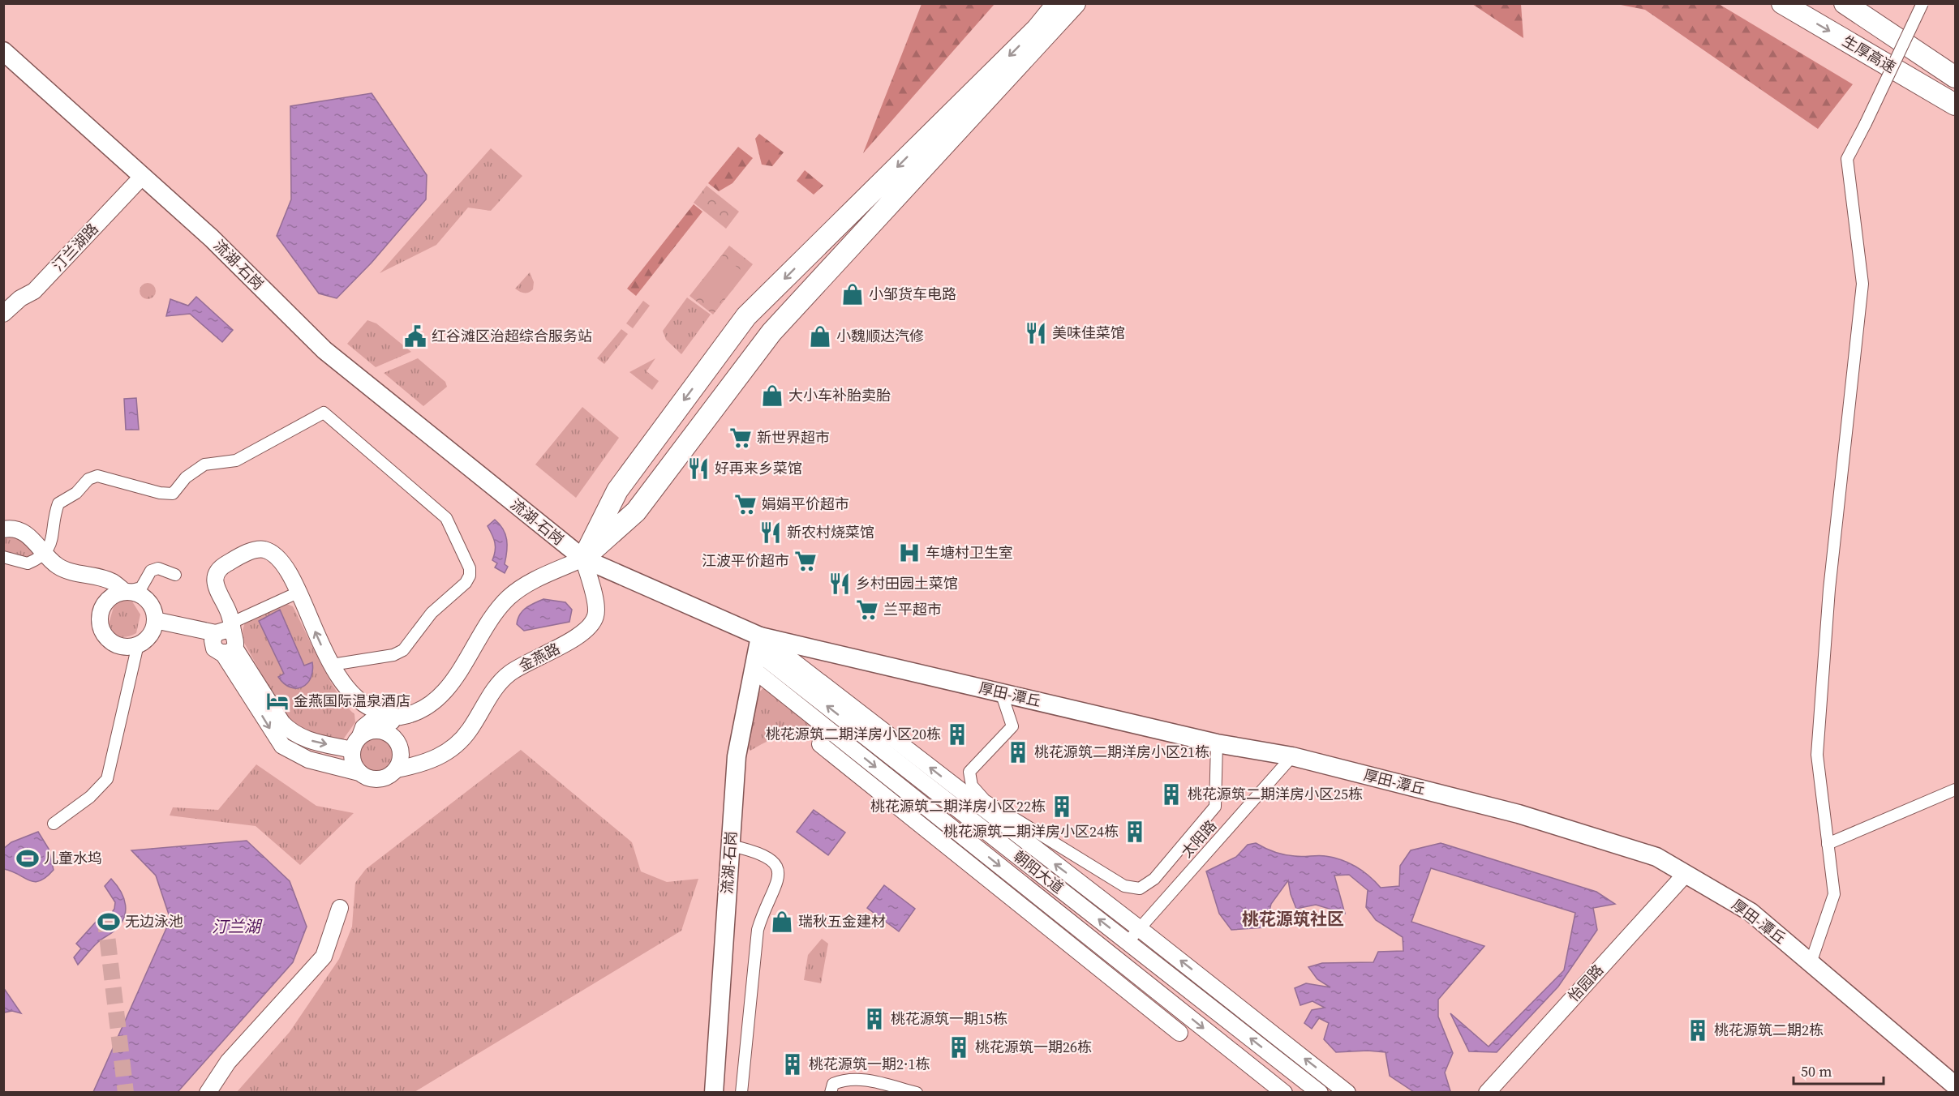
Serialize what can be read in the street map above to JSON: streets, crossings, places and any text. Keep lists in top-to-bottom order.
{
  "streets": {
    "highway": ["生厚高速"],
    "main road": ["流湖-石岗", "厚田-潭丘"],
    "street": [
      "汀兰湖路",
      "金燕路",
      "太阳路",
      "朝阳大道",
      "怡园路"
    ]
  },
  "crossings": [
    ["汀兰湖路", "流湖-石岗"],
    ["流湖-石岗", "金燕路"],
    ["流湖-石岗", "厚田-潭丘"],
    ["流湖-石岗", "朝阳大道"],
    ["厚田-潭丘", "太阳路"],
    ["厚田-潭丘", "朝阳大道"],
    ["厚田-潭丘", "怡园路"],
    ["太阳路", "朝阳大道"]
  ],
  "districts": ["桃花源筑社区"],
  "water": ["汀兰湖"],
  "places": {
    "shop": [
      "小邹货车电路",
      "小魏顺达汽修",
      "大小车补胎卖胎",
      "瑞秋五金建材"
    ],
    "restaurant": [
      "美味佳菜馆",
      "好再来乡菜馆",
      "新农村烧菜馆",
      "乡村田园土菜馆"
    ],
    "public building": ["红谷滩区治超综合服务站"],
    "supermarket": [
      "新世界超市",
      "娟娟平价超市",
      "江波平价超市",
      "兰平超市"
    ],
    "hospital": ["车塘村卫生室"],
    "hotel": ["金燕国际温泉酒店"],
    "building": [
      "桃花源筑二期洋房小区20栋",
      "桃花源筑二期洋房小区21栋",
      "桃花源筑二期洋房小区25栋",
      "桃花源筑二期洋房小区22栋",
      "桃花源筑二期洋房小区24栋",
      "桃花源筑一期15栋",
      "桃花源筑二期2栋",
      "桃花源筑一期26栋",
      "桃花源筑一期2·1栋"
    ],
    "sports": ["儿童水坞", "无边泳池"]
  },
  "scale_bar": "50 m"
}
